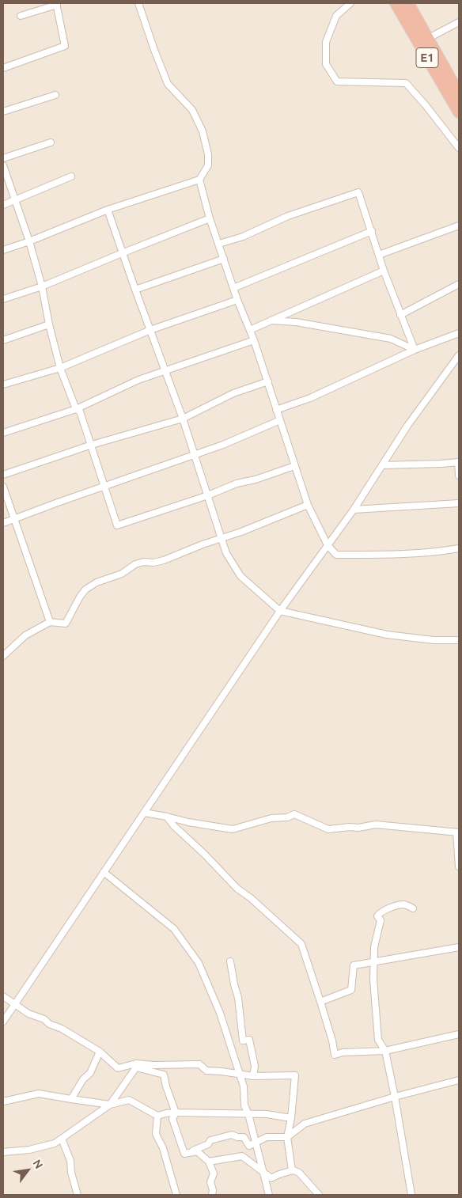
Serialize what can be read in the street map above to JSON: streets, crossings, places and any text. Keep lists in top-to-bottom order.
{
  "streets": {
    "highway": ["E1"]
  },
  "north": "top right"
}
